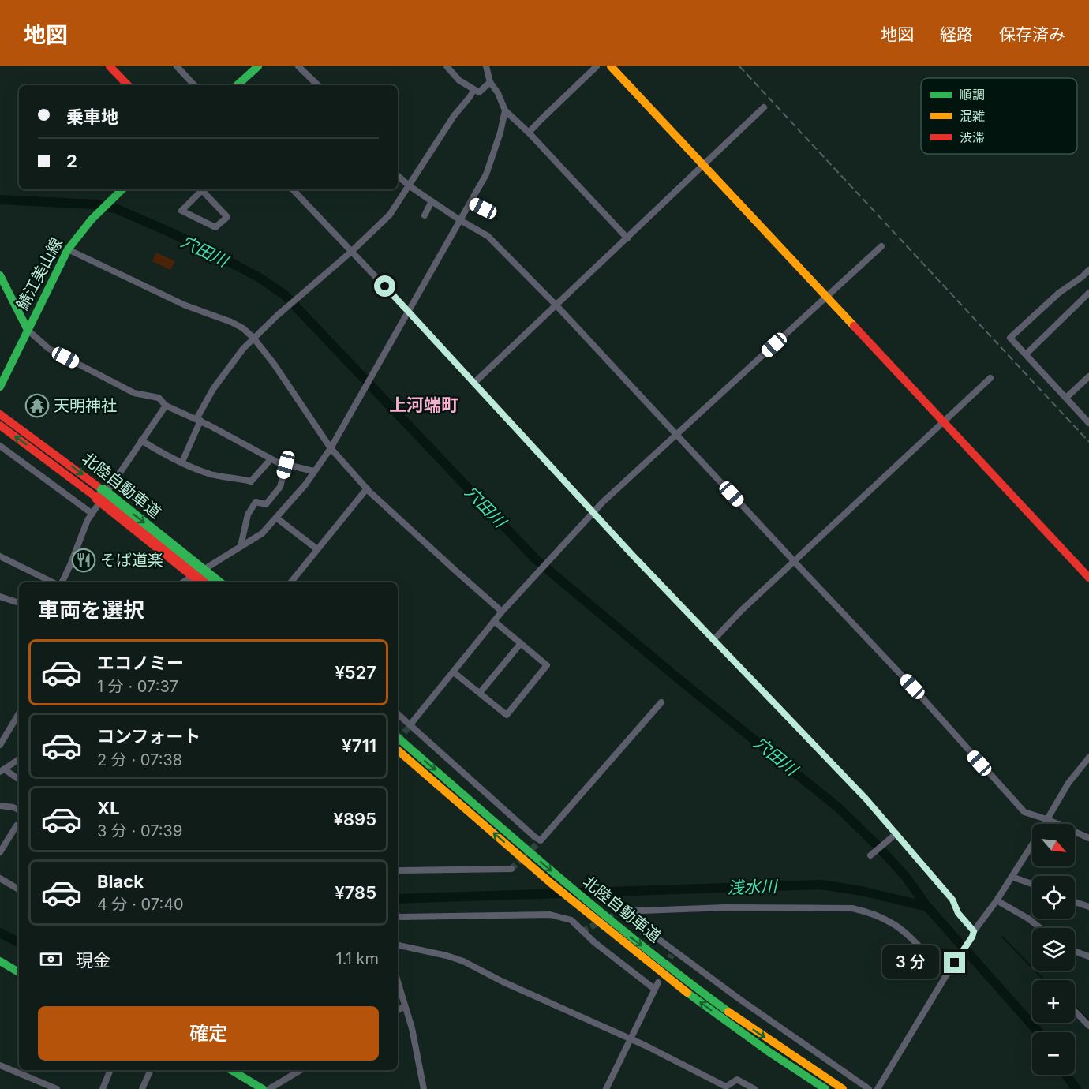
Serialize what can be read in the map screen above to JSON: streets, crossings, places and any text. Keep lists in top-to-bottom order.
{
  "streets": {
    "main road": ["鯖江美山線", "北陸自動車道"]
  },
  "districts": ["上河端町"],
  "water": ["穴田川", "浅水川"],
  "places": {
    "temple": ["天明神社"],
    "restaurant": ["そば道楽"]
  },
  "legend": ["順調", "混雑", "渋滞"],
  "north": "bottom right",
  "page": {
    "header": "地図",
    "nav": ["地図", "経路", "保存済み"],
    "banner": ["乗車地", "2"],
    "heading": "車両を選択",
    "list": [
      {
        "name": "エコノミー",
        "note": "1 分 · 07:37",
        "value": "¥527"
      },
      {
        "name": "コンフォート",
        "note": "2 分 · 07:38",
        "value": "¥711"
      },
      {
        "name": "XL",
        "note": "3 分 · 07:39",
        "value": "¥895"
      },
      {
        "name": "Black",
        "note": "4 分 · 07:40",
        "value": "¥785"
      }
    ],
    "map_buttons": ["+", "−"],
    "pay": ["現金", "1.1 km"],
    "bubble": "3 分",
    "buttons": "確定"
  }
}
